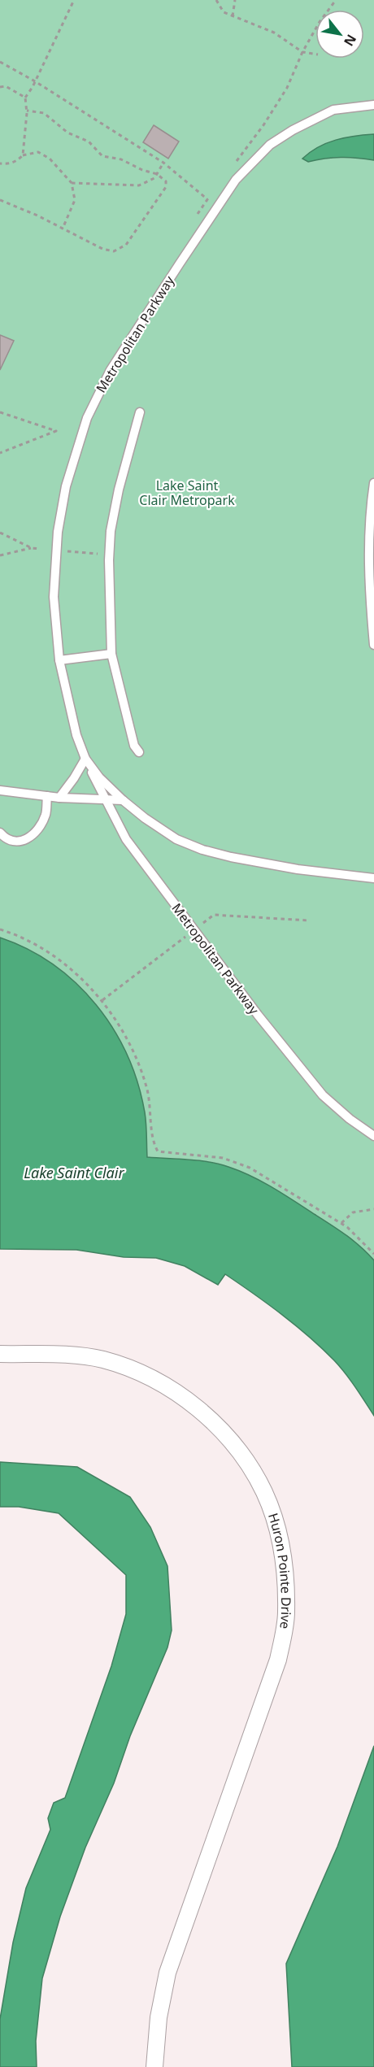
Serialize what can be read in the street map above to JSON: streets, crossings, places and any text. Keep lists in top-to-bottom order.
{
  "streets": {
    "street": ["Huron Pointe Drive"],
    "lane": ["Metropolitan Parkway"]
  },
  "water": ["Lake Saint Clair"],
  "parks": ["Lake Saint Clair Metropark"],
  "north": "bottom right"
}
